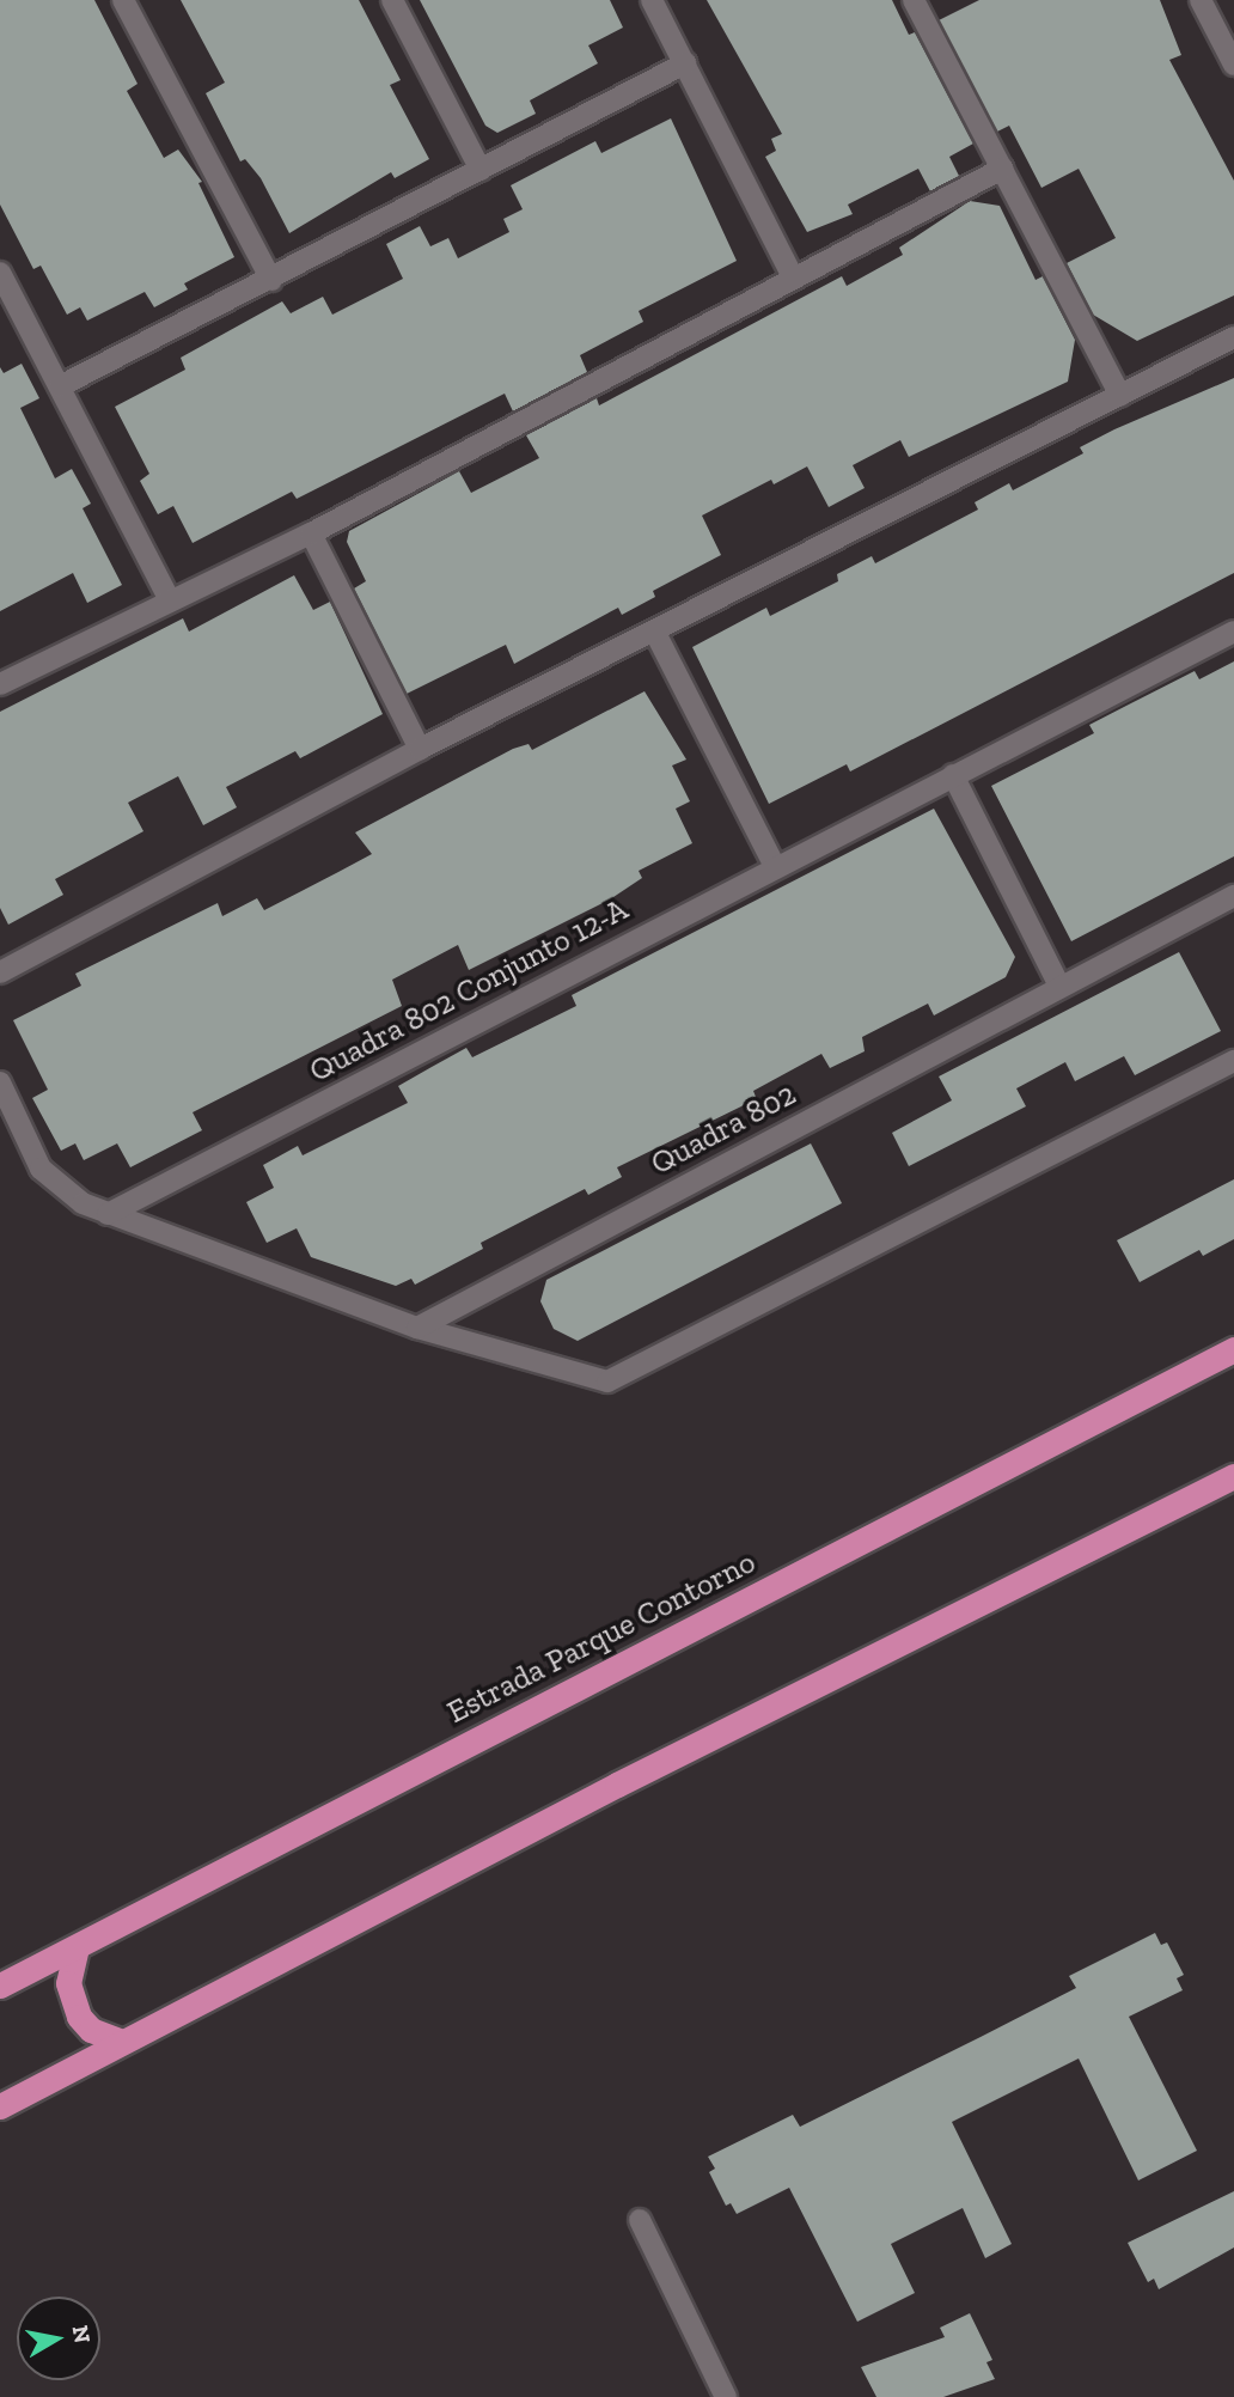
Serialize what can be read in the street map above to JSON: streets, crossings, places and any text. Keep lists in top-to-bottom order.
{
  "streets": {
    "highway": ["Estrada Parque Contorno"],
    "street": ["Quadra 802 Conjunto 12-A", "Quadra 802"]
  },
  "north": "right"
}
